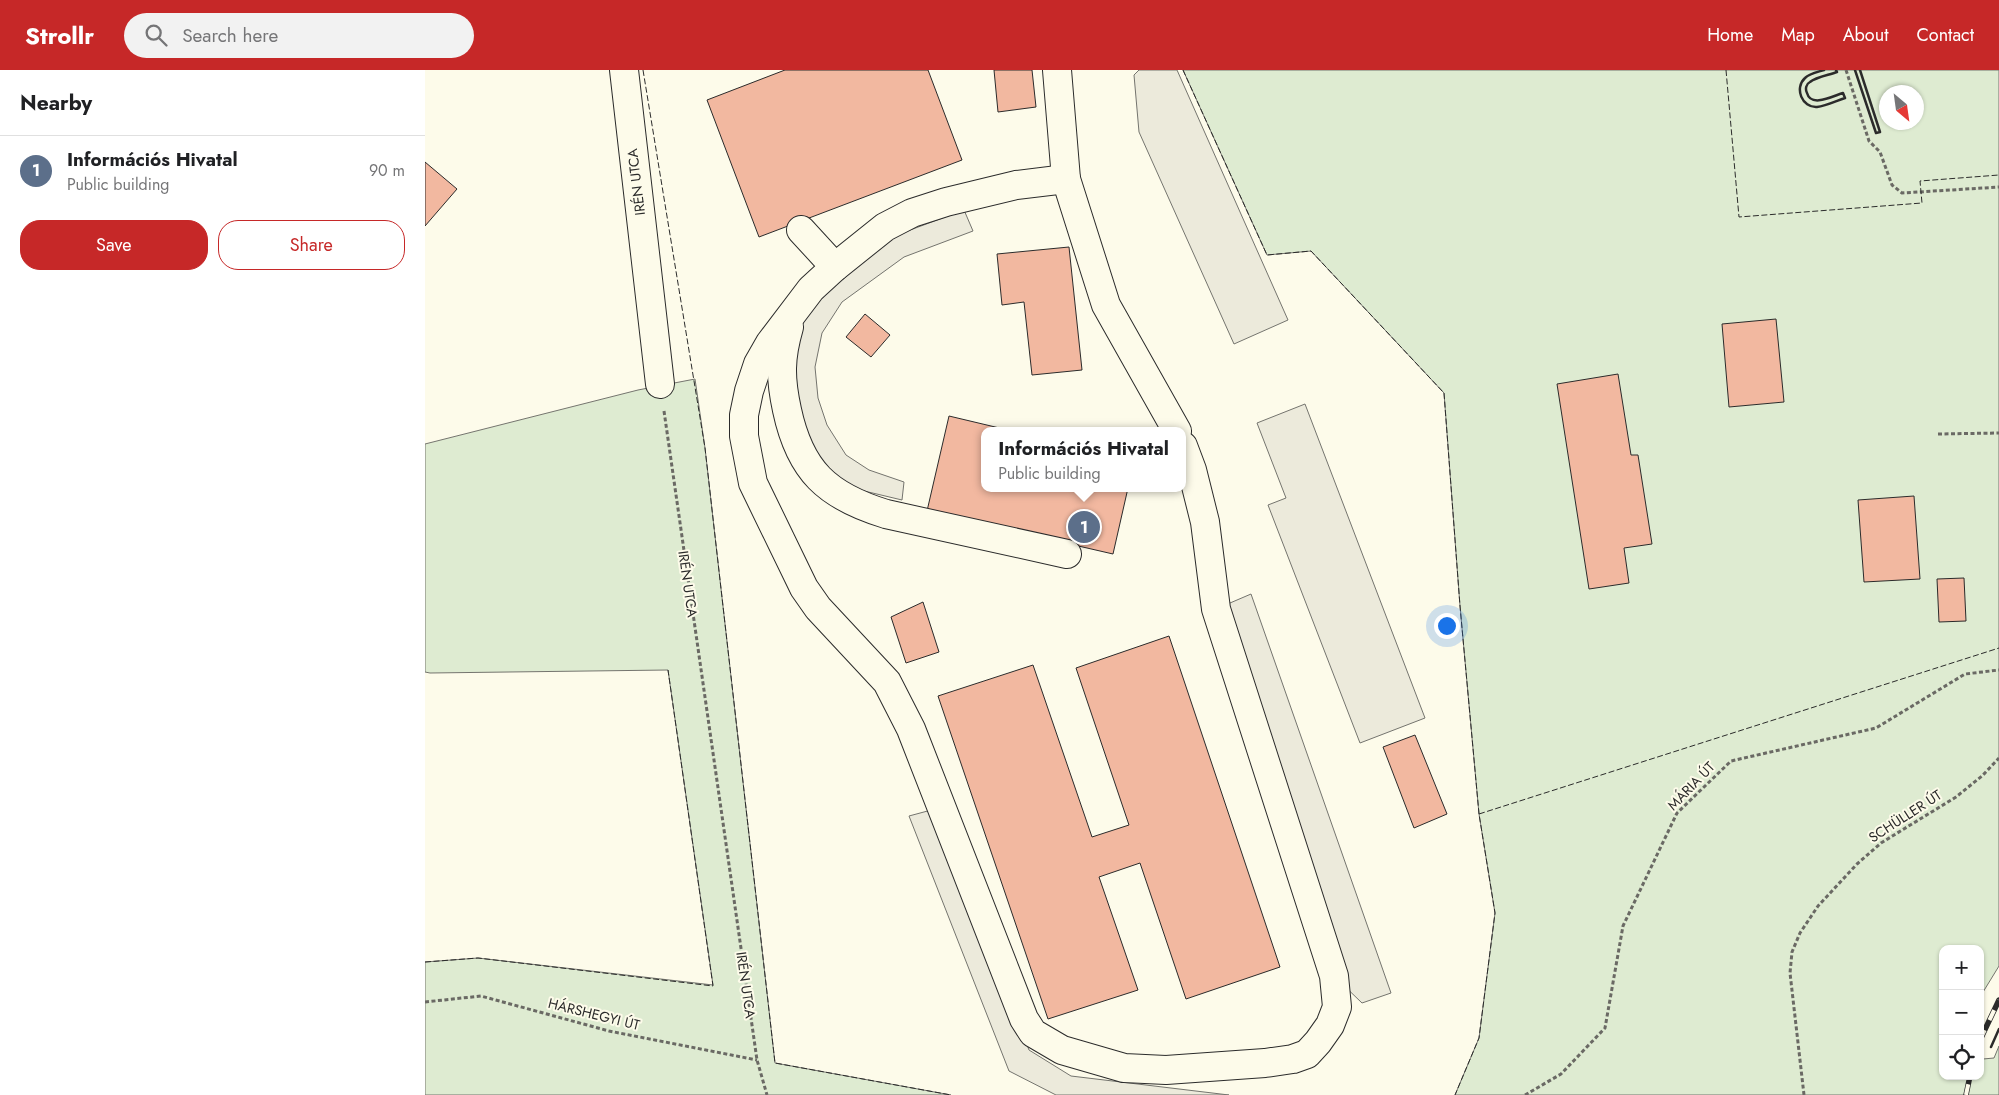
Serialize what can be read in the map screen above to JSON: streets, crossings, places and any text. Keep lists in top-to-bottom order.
{
  "streets": {
    "street": ["IRÉN UTCA"],
    "path": ["MÁRIA ÚT", "SCHÜLLER ÚT", "HÁRSHEGYI ÚT"]
  },
  "crossings": [
    ["IRÉN UTCA", "HÁRSHEGYI ÚT"]
  ],
  "north": "bottom right",
  "page": {
    "header": "Strollr",
    "search": "Search here",
    "nav": [
      "Home",
      "Map",
      "About",
      "Contact"
    ],
    "heading": "Nearby",
    "list": [
      {
        "mark": "1",
        "name": "Információs Hivatal",
        "note": "Public building",
        "value": "90 m"
      }
    ],
    "buttons": ["Save", "Share"],
    "popup": ["Információs Hivatal", "Public building"],
    "pins": "1",
    "map_buttons": ["+", "−"]
  }
}
